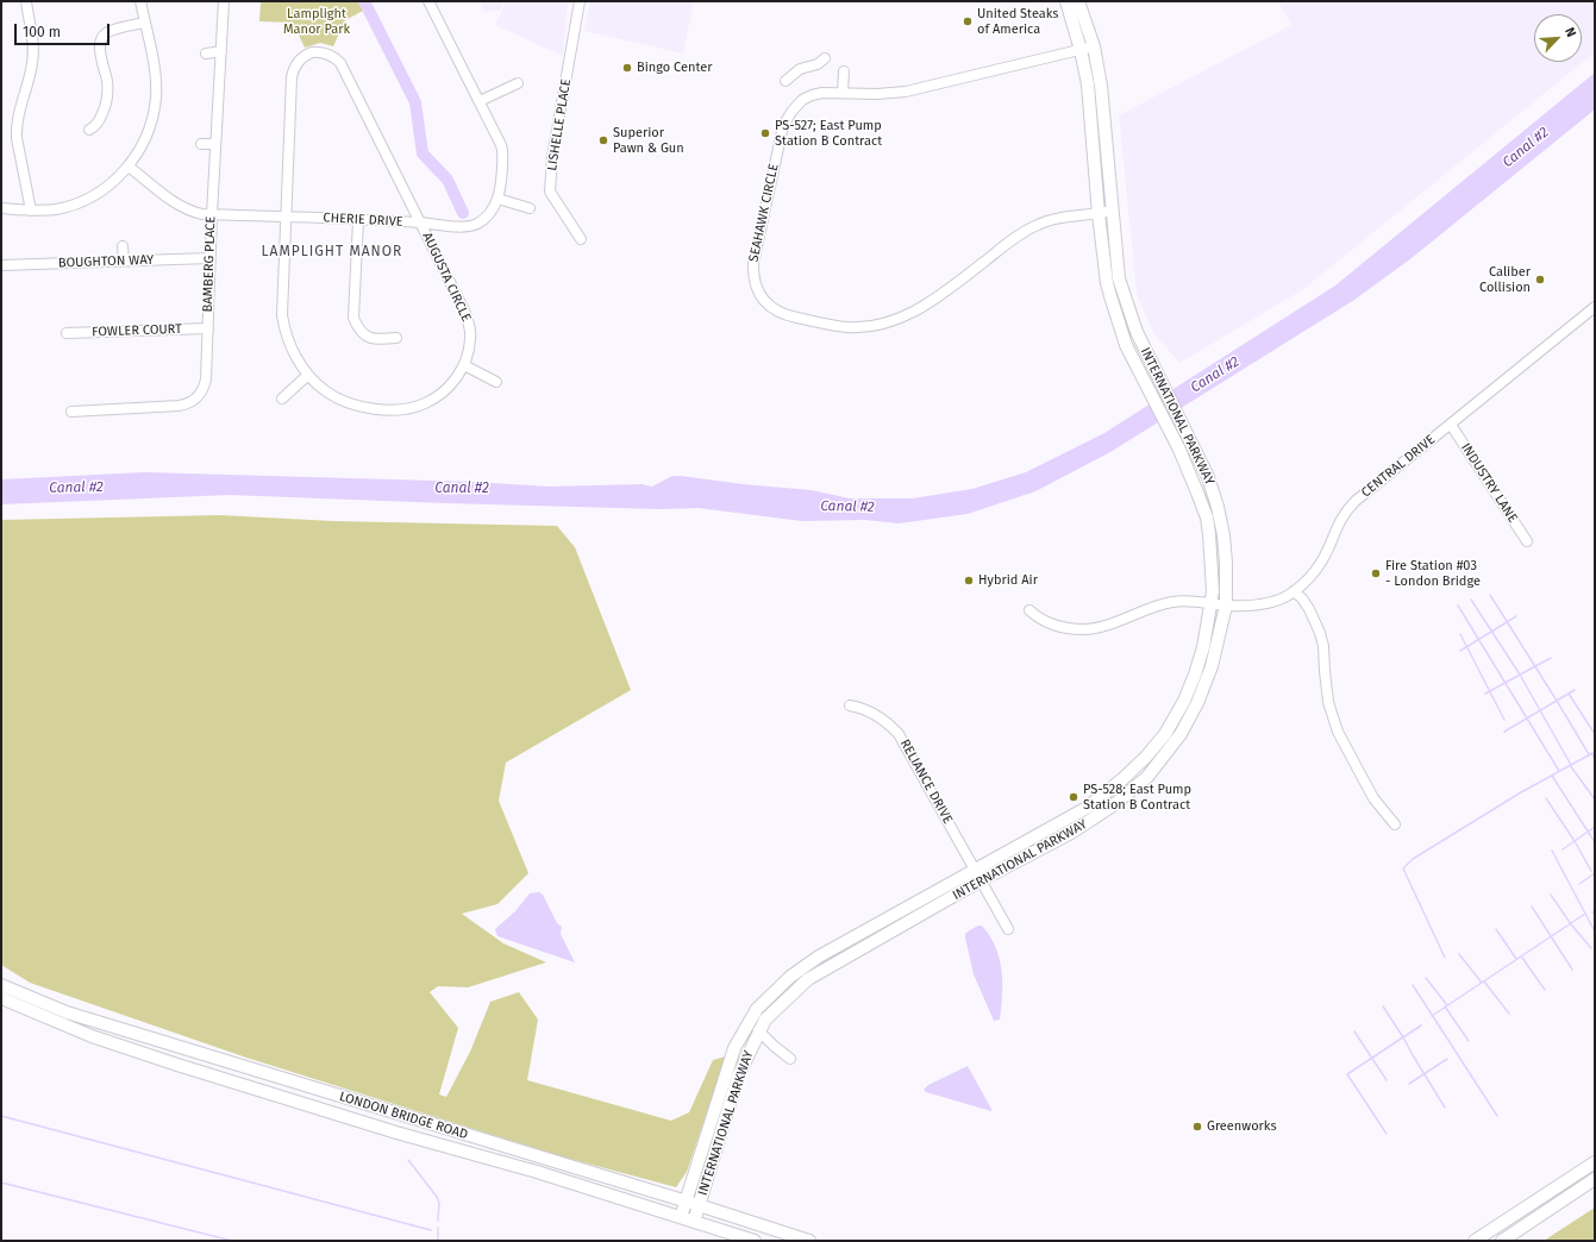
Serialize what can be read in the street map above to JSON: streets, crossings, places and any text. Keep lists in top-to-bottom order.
{
  "streets": {
    "main road": ["INTERNATIONAL PARKWAY", "LONDON BRIDGE ROAD"],
    "street": [
      "LISHELLE PLACE",
      "SEAHAWK CIRCLE",
      "CHERIE DRIVE",
      "BOUGHTON WAY",
      "BAMBERG PLACE",
      "AUGUSTA CIRCLE",
      "FOWLER COURT",
      "CENTRAL DRIVE",
      "INDUSTRY LANE",
      "RELIANCE DRIVE"
    ]
  },
  "crossings": [
    ["SEAHAWK CIRCLE", "INTERNATIONAL PARKWAY"],
    ["CHERIE DRIVE", "BAMBERG PLACE"],
    ["CHERIE DRIVE", "AUGUSTA CIRCLE"],
    ["BOUGHTON WAY", "BAMBERG PLACE"],
    ["BAMBERG PLACE", "FOWLER COURT"],
    ["INTERNATIONAL PARKWAY", "CENTRAL DRIVE"],
    ["INTERNATIONAL PARKWAY", "RELIANCE DRIVE"],
    ["INTERNATIONAL PARKWAY", "LONDON BRIDGE ROAD"],
    ["CENTRAL DRIVE", "INDUSTRY LANE"]
  ],
  "districts": ["LAMPLIGHT MANOR"],
  "water": ["Canal #2"],
  "parks": ["Lamplight Manor Park"],
  "places": [
    "United Steaks of America",
    "Bingo Center",
    "PS-527; East Pump Station B Contract",
    "Superior Pawn & Gun",
    "Caliber Collision",
    "Fire Station #03 - London Bridge",
    "Hybrid Air",
    "PS-528; East Pump Station B Contract",
    "Greenworks"
  ],
  "scale_bar": "100 m",
  "north": "top right"
}
